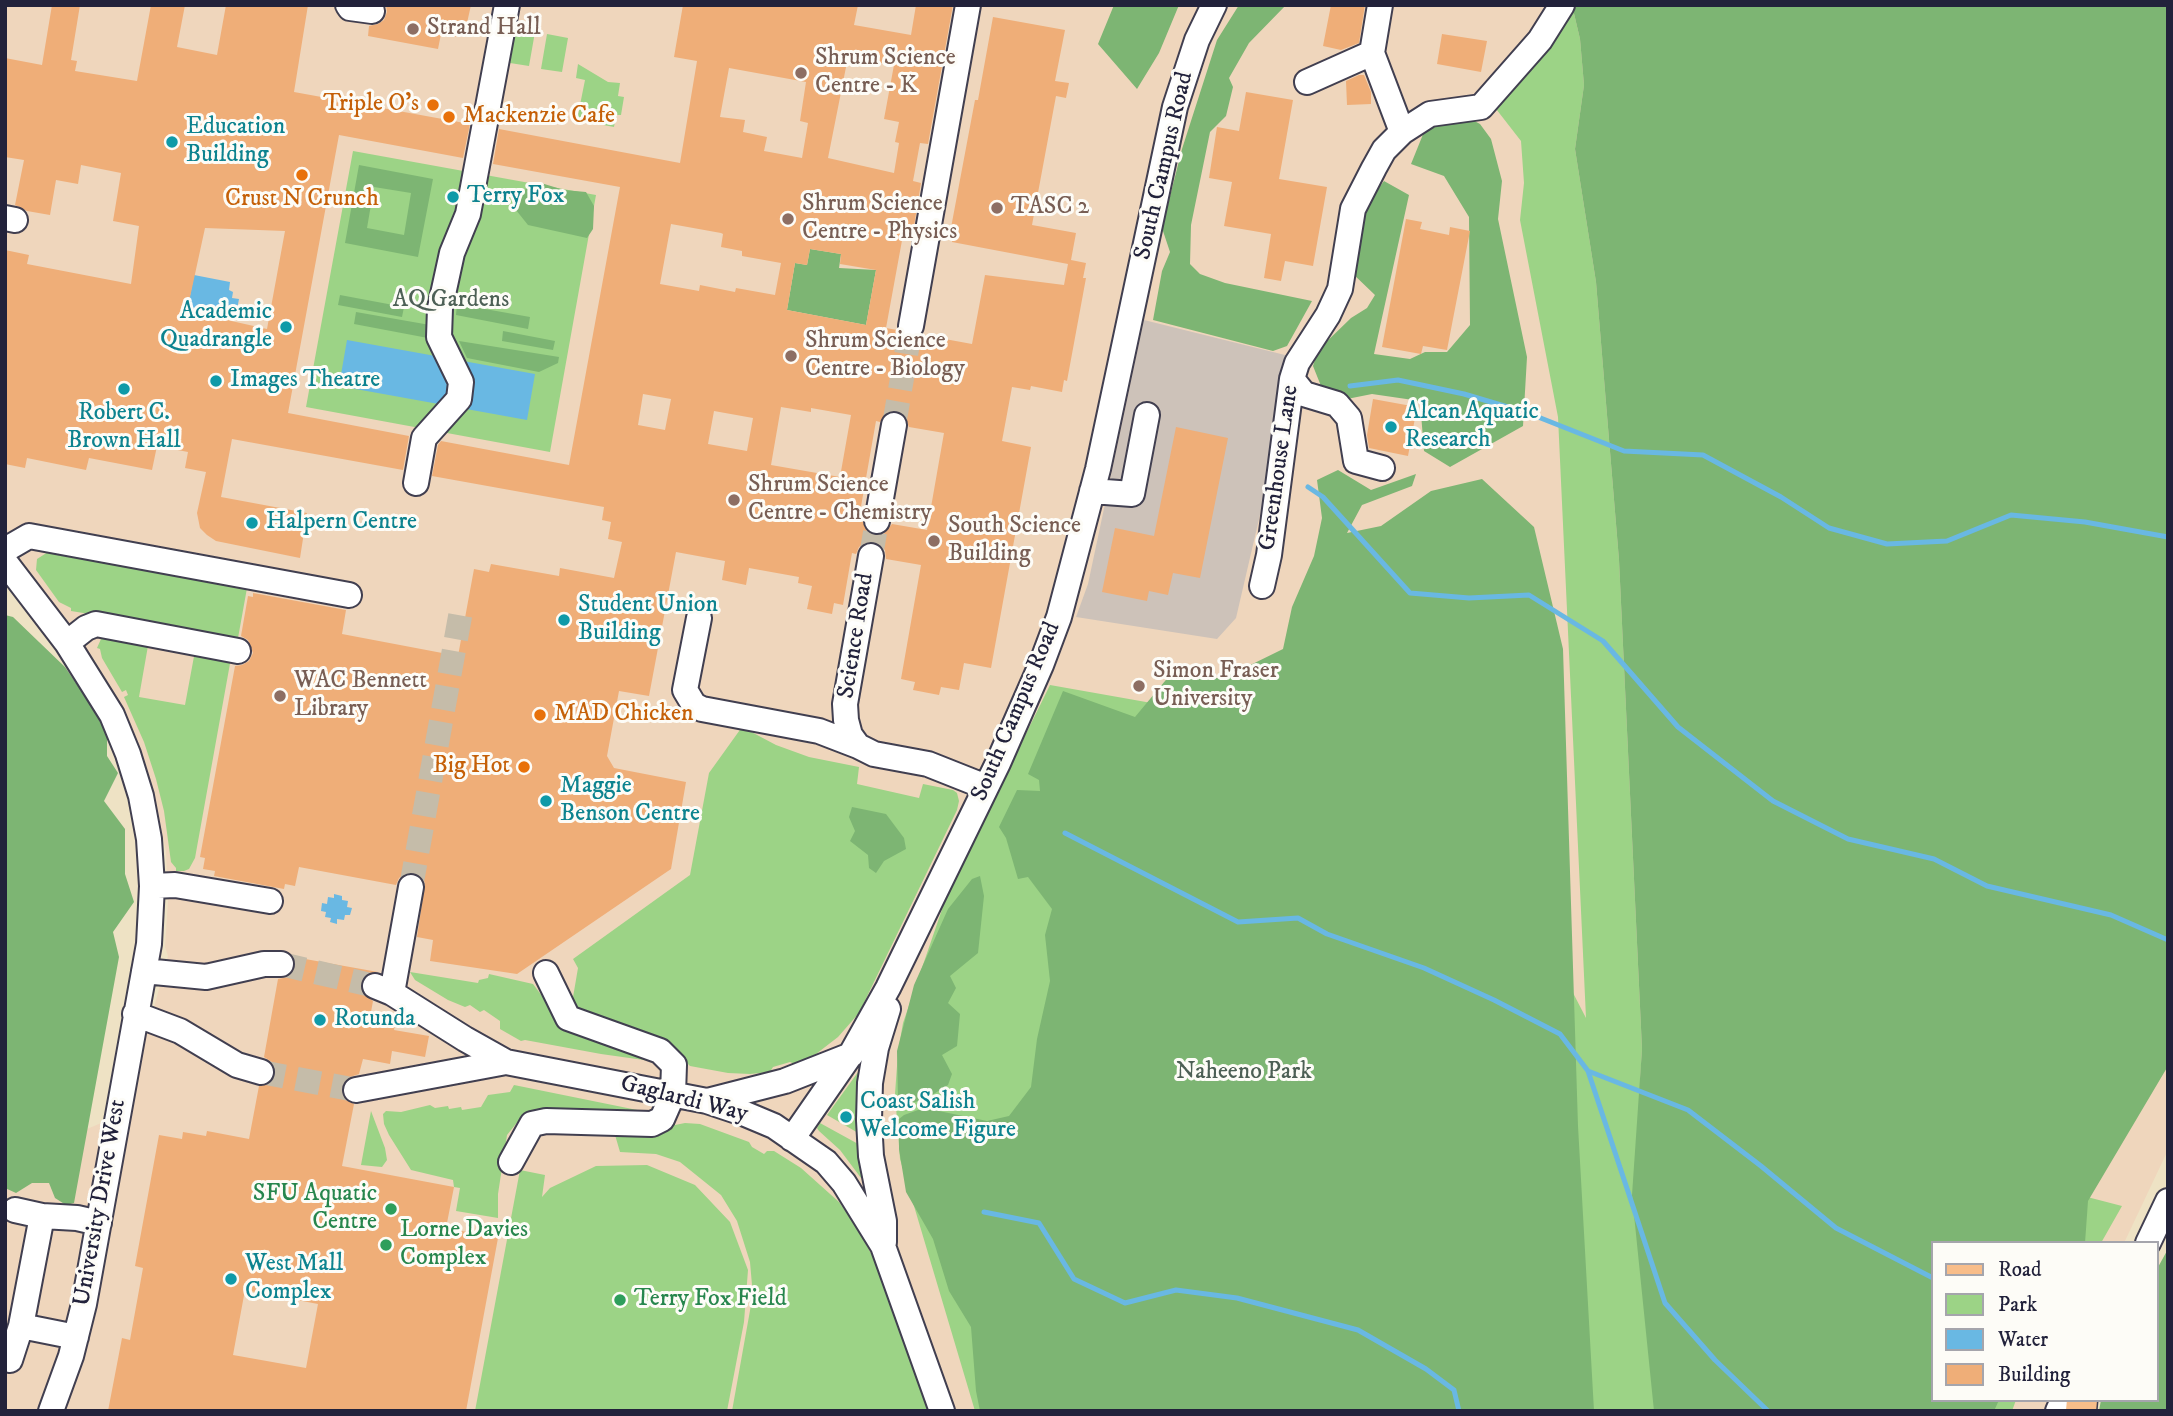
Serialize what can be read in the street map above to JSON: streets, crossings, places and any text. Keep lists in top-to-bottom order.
{
  "streets": {
    "street": [
      "South Campus Road",
      "Greenhouse Lane",
      "Science Road",
      "Gaglardi Way",
      "University Drive West"
    ]
  },
  "crossings": [
    ["South Campus Road", "Gaglardi Way"]
  ],
  "parks": ["AQ Gardens", "Naheeno Park"],
  "places": [
    "Strand Hall",
    "Shrum Science Centre - K",
    "Triple O's",
    "Mackenzie Cafe",
    "Education Building",
    "Crust N Crunch",
    "Terry Fox",
    "TASC 2",
    "Shrum Science Centre - Physics",
    "Academic Quadrangle",
    "Shrum Science Centre - Biology",
    "Images Theatre",
    "Robert C. Brown Hall",
    "Alcan Aquatic Research",
    "Shrum Science Centre - Chemistry",
    "Halpern Centre",
    "South Science Building",
    "Student Union Building",
    "Simon Fraser University",
    "WAC Bennett Library",
    "MAD Chicken",
    "Big Hot",
    "Maggie Benson Centre",
    "Rotunda",
    "Coast Salish Welcome Figure",
    "SFU Aquatic Centre",
    "Lorne Davies Complex",
    "West Mall Complex",
    "Terry Fox Field"
  ],
  "legend": [
    "Road",
    "Park",
    "Water",
    "Building"
  ]
}
